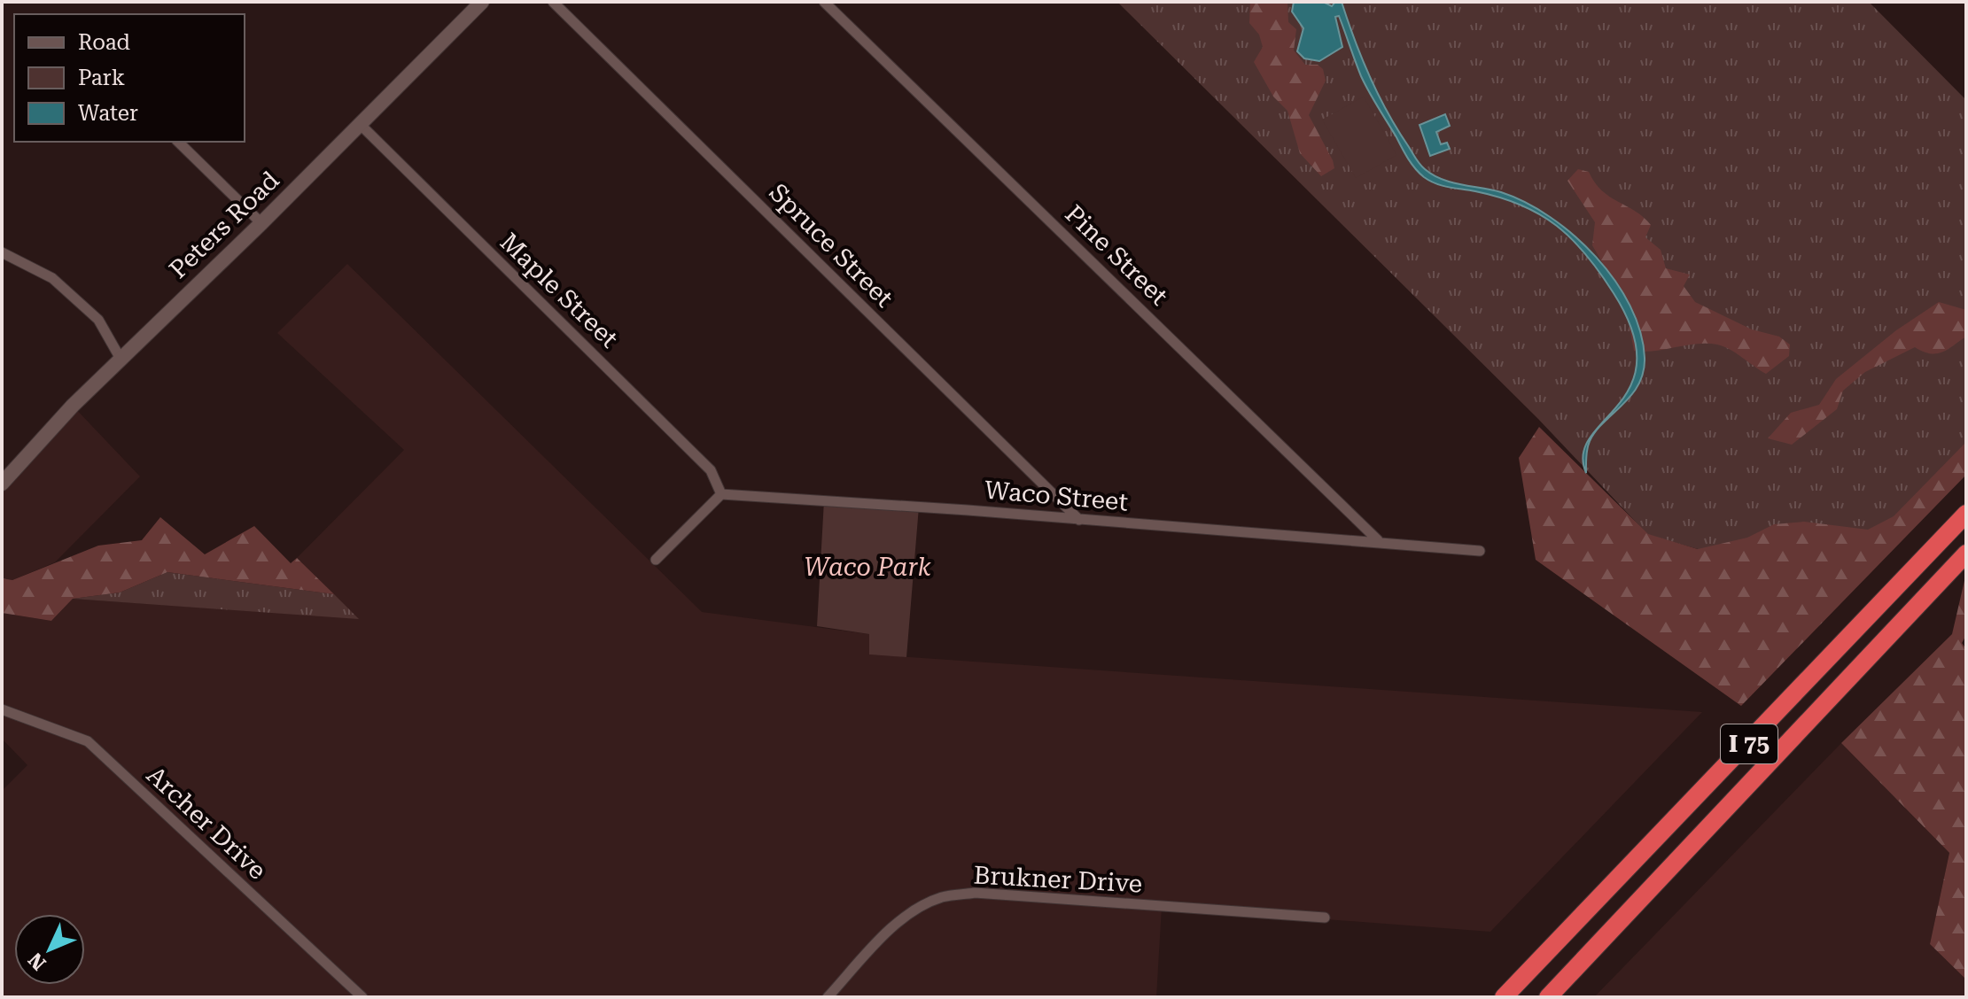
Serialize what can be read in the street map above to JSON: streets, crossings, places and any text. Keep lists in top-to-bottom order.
{
  "streets": {
    "highway": ["I 75"],
    "street": [
      "Peters Road",
      "Spruce Street",
      "Pine Street",
      "Maple Street",
      "Waco Street",
      "Archer Drive",
      "Brukner Drive"
    ]
  },
  "crossings": [
    ["Peters Road", "Maple Street"],
    ["Spruce Street", "Waco Street"],
    ["Pine Street", "Waco Street"],
    ["Maple Street", "Waco Street"]
  ],
  "parks": ["Waco Park"],
  "legend": ["Road", "Park", "Water"],
  "north": "bottom left"
}
